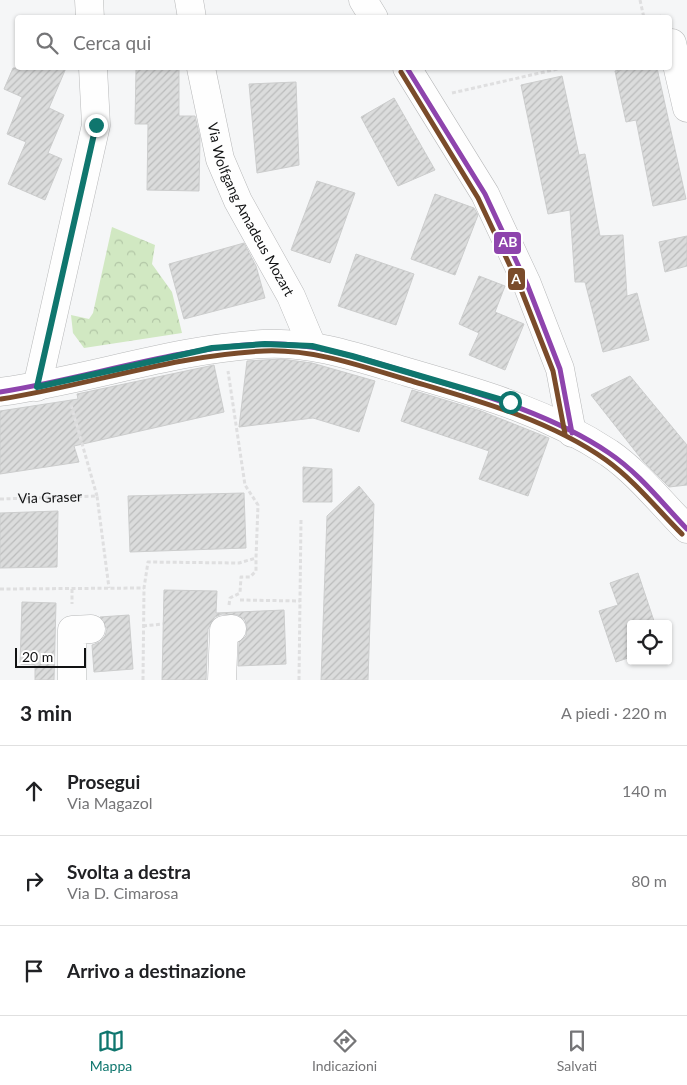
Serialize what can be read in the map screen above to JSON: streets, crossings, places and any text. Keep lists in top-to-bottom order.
{
  "streets": {
    "street": ["Via Wolfgang Amadeus Mozart"],
    "path": ["Via Graser"]
  },
  "lines": ["transit line AB", "transit line A"],
  "scale_bar": "20 m",
  "page": {
    "search": "Cerca qui",
    "scale": "20 m",
    "heading": ["3 min", "A piedi · 220 m"],
    "list": [
      ["Prosegui", "Via Magazol", "140 m"],
      ["Svolta a destra", "Via D. Cimarosa", "80 m"],
      "Arrivo a destinazione"
    ],
    "nav": ["Mappa", "Indicazioni", "Salvati"]
  }
}
